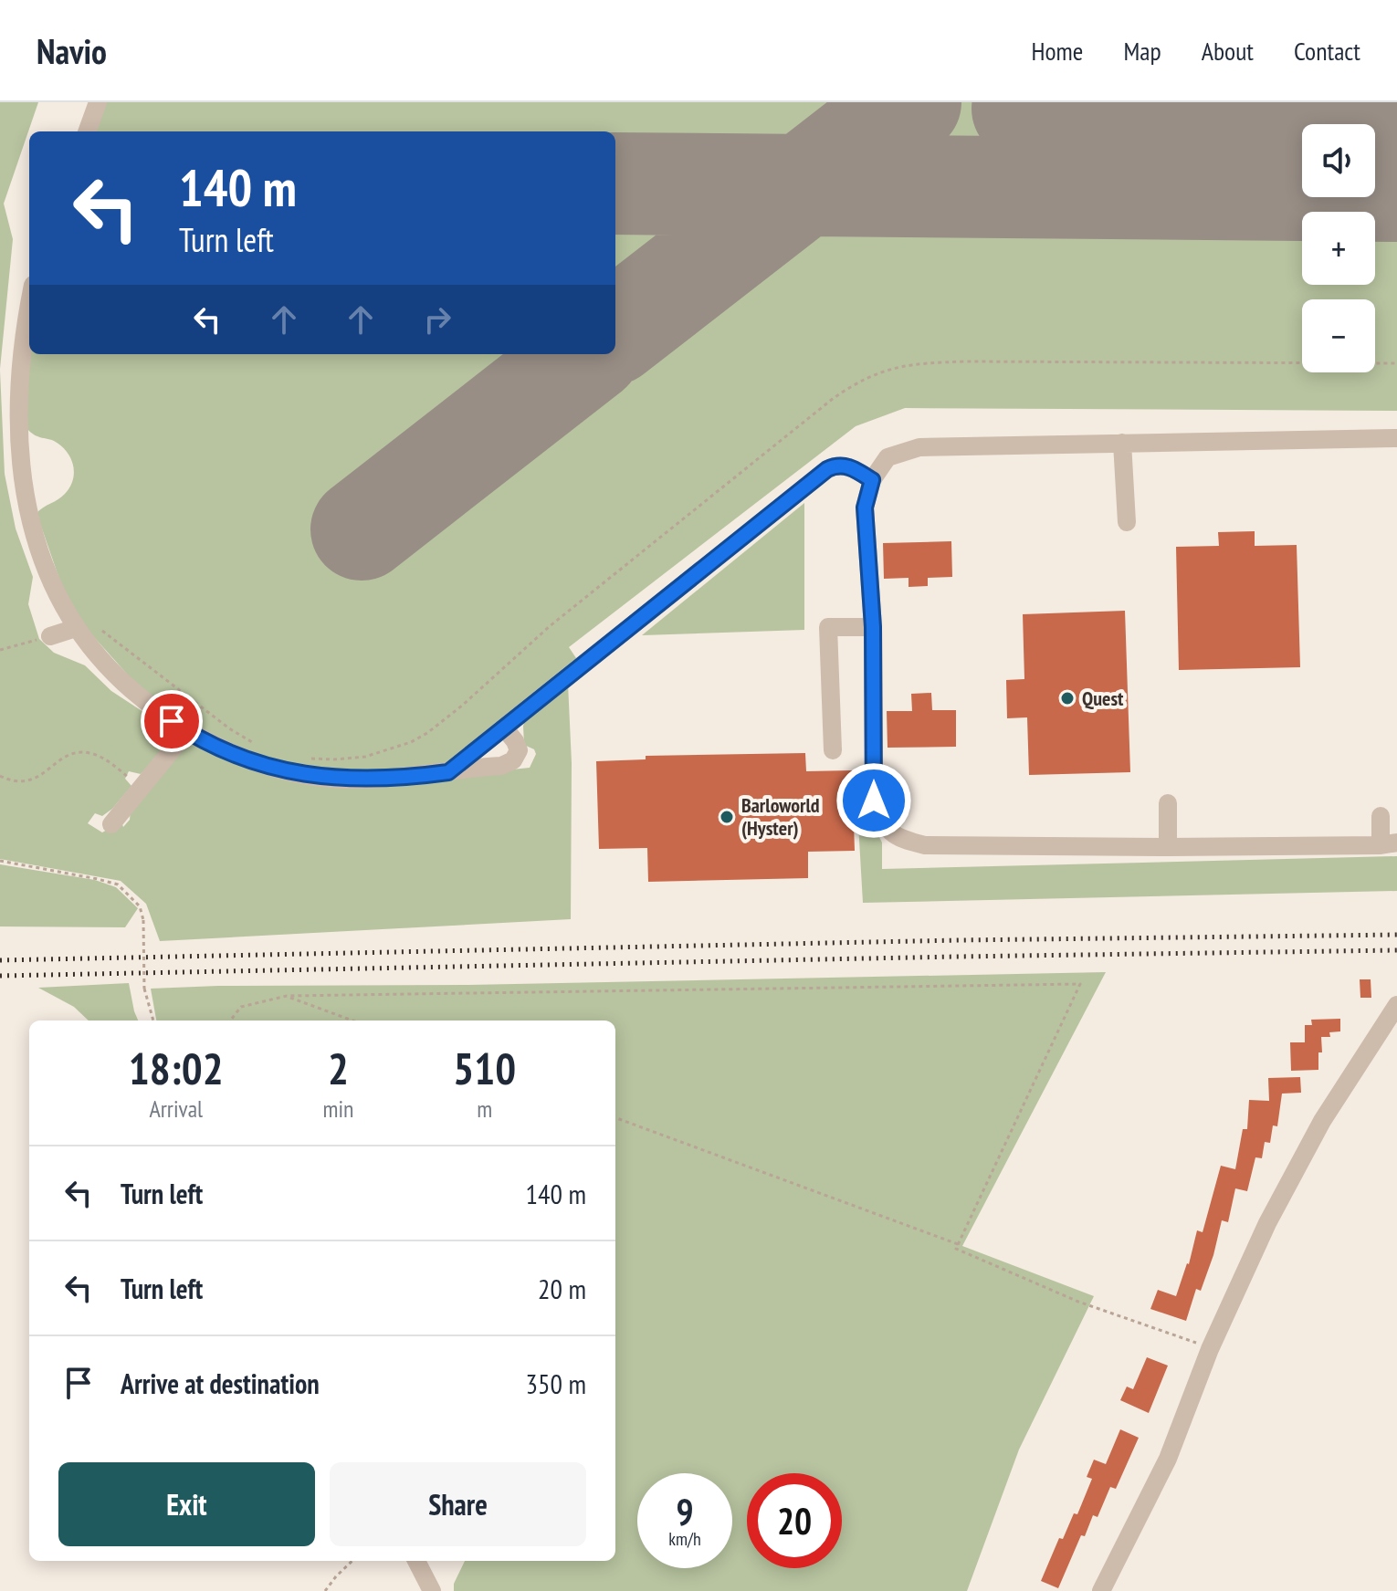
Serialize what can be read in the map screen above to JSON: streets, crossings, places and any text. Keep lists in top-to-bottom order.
{
  "places": ["Quest", "Barloworld (Hyster)"],
  "page": {
    "header": "Navio",
    "nav": [
      "Home",
      "Map",
      "About",
      "Contact"
    ],
    "map_buttons": ["+", "−"],
    "turn": ["140 m", "Turn left"],
    "eta": [
      "18:02",
      "Arrival",
      "2",
      "min",
      "510",
      "m"
    ],
    "list": [
      {
        "name": "Turn left",
        "value": "140 m"
      },
      {
        "name": "Turn left",
        "value": "20 m"
      },
      {
        "name": "Arrive at destination",
        "value": "350 m"
      }
    ],
    "buttons": ["Exit", "Share"],
    "speed": "9 km/h",
    "limit": "20"
  }
}
